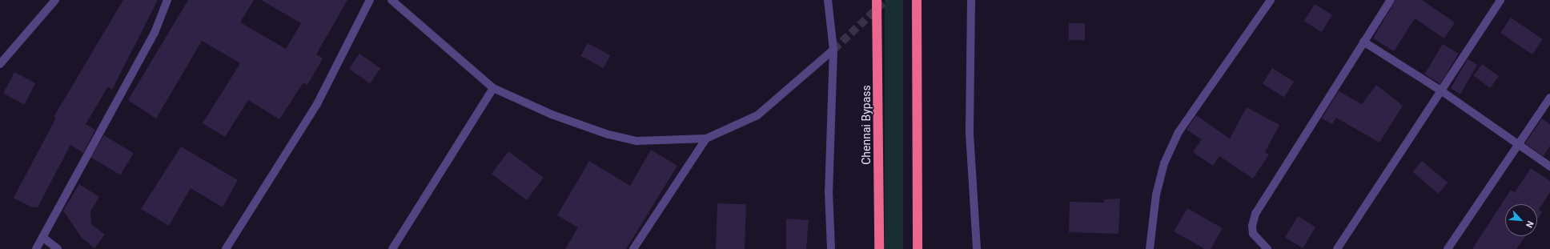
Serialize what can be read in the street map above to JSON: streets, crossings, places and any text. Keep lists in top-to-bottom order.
{
  "streets": {
    "highway": ["Chennai Bypass"]
  },
  "north": "bottom right"
}
